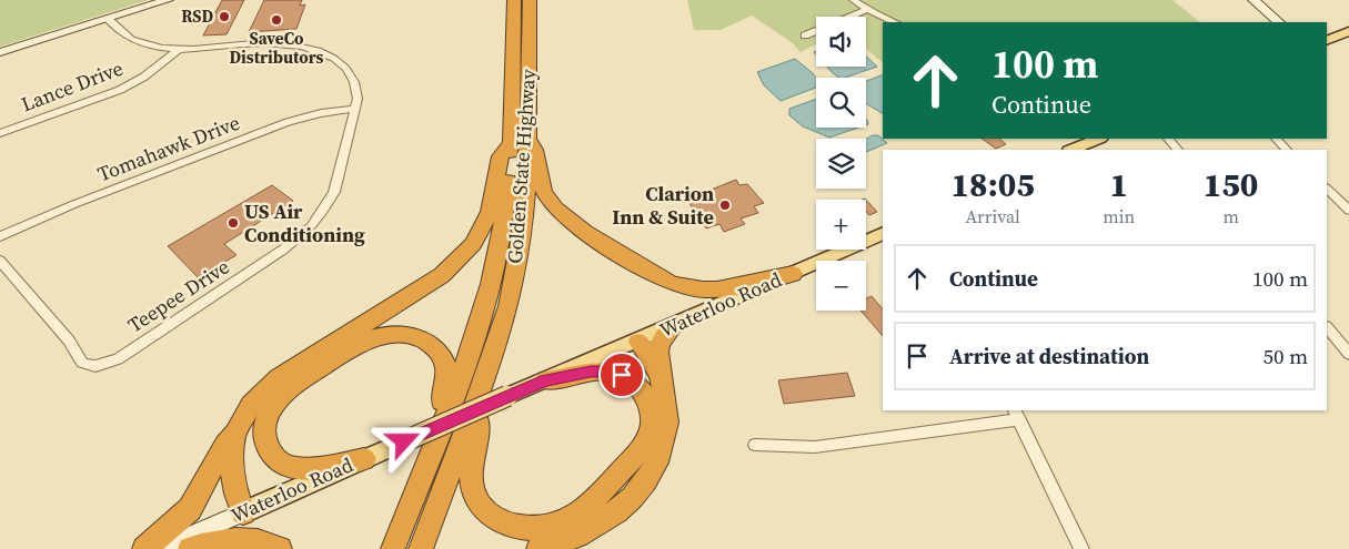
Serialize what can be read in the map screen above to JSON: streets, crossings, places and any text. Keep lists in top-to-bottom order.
{
  "streets": {
    "highway": ["Golden State Highway"],
    "main road": ["Waterloo Road"],
    "street": ["Lance Drive", "Tomahawk Drive", "Teepee Drive"]
  },
  "crossings": [
    ["Lance Drive", "Teepee Drive"],
    ["Tomahawk Drive", "Teepee Drive"]
  ],
  "places": [
    "RSD",
    "SaveCo Distributors",
    "Clarion Inn & Suite",
    "US Air Conditioning"
  ],
  "page": {
    "map_buttons": ["+", "−"],
    "turn": ["100 m", "Continue"],
    "eta": [
      "18:05",
      "Arrival",
      "1",
      "min",
      "150",
      "m"
    ],
    "list": [
      {
        "name": "Continue",
        "value": "100 m"
      },
      {
        "name": "Arrive at destination",
        "value": "50 m"
      }
    ]
  }
}
